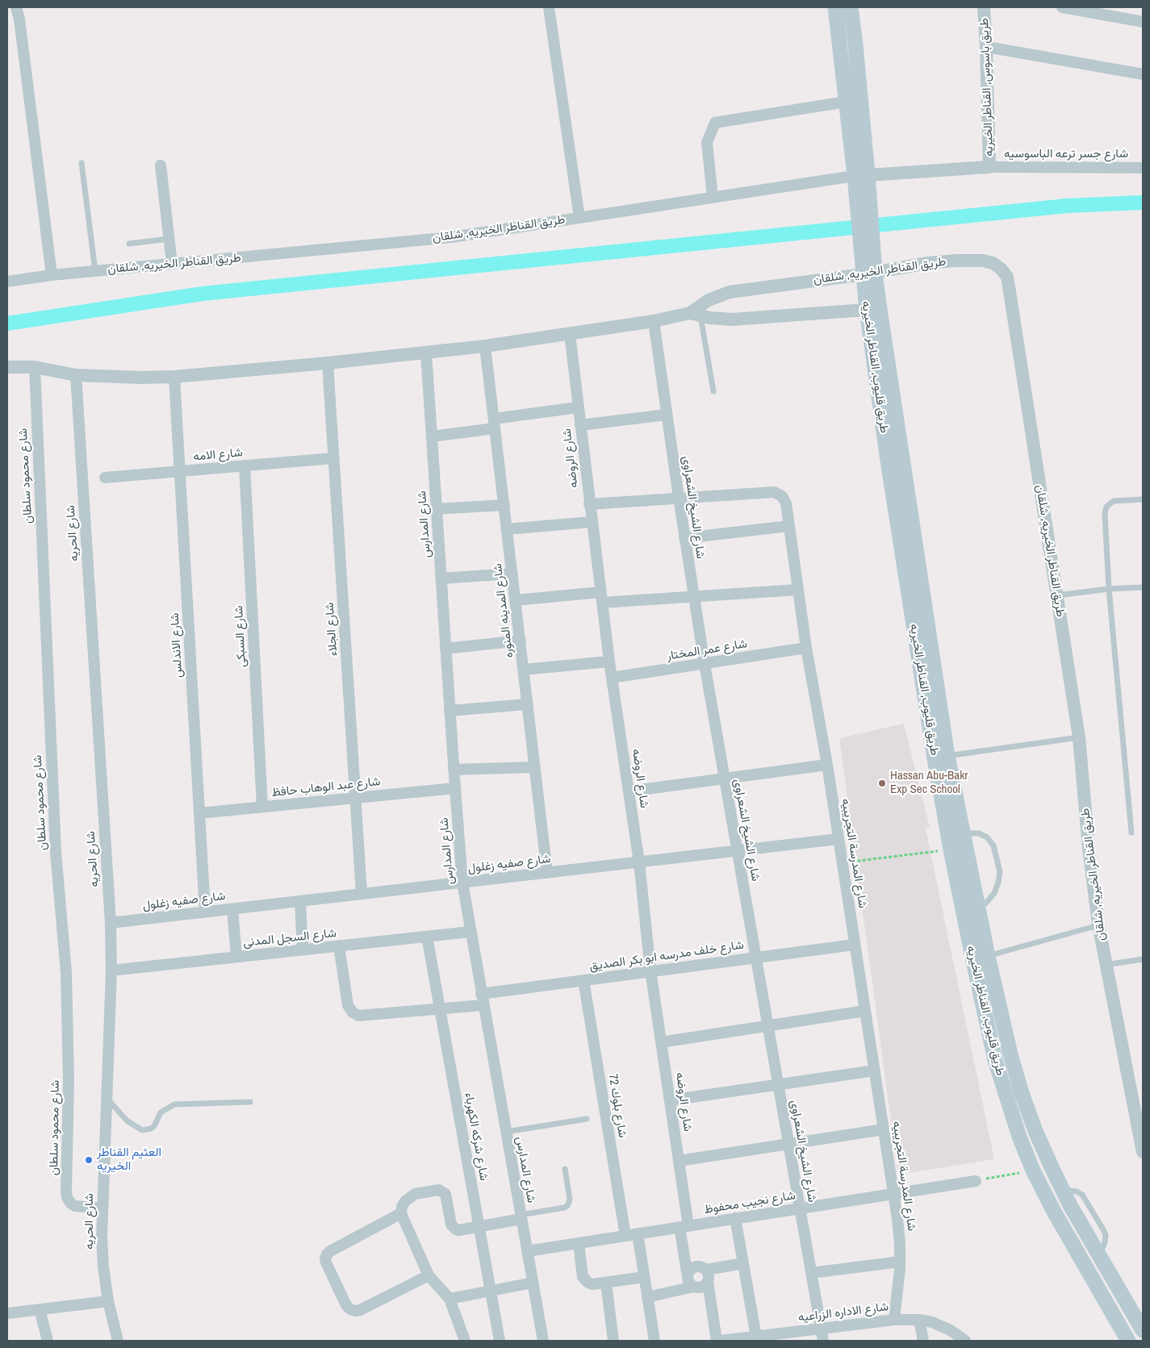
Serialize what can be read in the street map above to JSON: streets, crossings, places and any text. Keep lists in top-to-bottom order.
{
  "streets": {
    "main road": ["طريق قليوب, القناطر الخيريه"],
    "street": [
      "طريق باسوس, القناطر الخيريه",
      "شارع جسر ترعه الباسوسيه",
      "طريق القناطر الخيريه, شلقان",
      "شارع الامه",
      "شارع الروضه",
      "شارع محمود سلطان",
      "شارع الشيخ الشعراوى",
      "شارع المدارس",
      "شارع الحريه",
      "شارع المدينه المنوره",
      "شارع الجلاء",
      "شارع السبكى",
      "شارع الاندلس",
      "شارع عمر المختار",
      "شارع عبد الوهاب حافظ",
      "شارع المدرسة التجريبيه",
      "شارع صفيه زغلول",
      "شارع السجل المدنى",
      "شارع خلف مدرسه ابو بكر الصديق",
      "شارع بلوك 72",
      "شارع شركه الكهرباء",
      "شارع نجيب محفوظ",
      "شارع الاداره الزراعيه"
    ]
  },
  "crossings": [
    ["طريق باسوس, القناطر الخيريه", "شارع جسر ترعه الباسوسيه"],
    ["طريق باسوس, القناطر الخيريه", "طريق القناطر الخيريه, شلقان"],
    ["شارع جسر ترعه الباسوسيه", "طريق القناطر الخيريه, شلقان"],
    ["طريق القناطر الخيريه, شلقان", "طريق قليوب, القناطر الخيريه"],
    ["طريق القناطر الخيريه, شلقان", "شارع الروضه"],
    ["طريق القناطر الخيريه, شلقان", "شارع محمود سلطان"],
    ["طريق القناطر الخيريه, شلقان", "شارع الشيخ الشعراوى"],
    ["طريق القناطر الخيريه, شلقان", "شارع المدارس"],
    ["طريق القناطر الخيريه, شلقان", "شارع الحريه"],
    ["طريق القناطر الخيريه, شلقان", "شارع المدينه المنوره"],
    ["طريق القناطر الخيريه, شلقان", "شارع الجلاء"],
    ["طريق القناطر الخيريه, شلقان", "شارع الاندلس"],
    ["شارع الامه", "شارع الجلاء"],
    ["شارع الامه", "شارع السبكى"],
    ["شارع الامه", "شارع الاندلس"],
    ["شارع الروضه", "شارع عمر المختار"],
    ["شارع الروضه", "شارع المدرسة التجريبيه"],
    ["شارع الروضه", "شارع صفيه زغلول"],
    ["شارع الروضه", "شارع خلف مدرسه ابو بكر الصديق"],
    ["شارع الروضه", "شارع نجيب محفوظ"],
    ["شارع محمود سلطان", "شارع الحريه"],
    ["شارع الشيخ الشعراوى", "شارع عمر المختار"],
    ["شارع الشيخ الشعراوى", "شارع المدرسة التجريبيه"],
    ["شارع الشيخ الشعراوى", "شارع صفيه زغلول"],
    ["شارع الشيخ الشعراوى", "شارع خلف مدرسه ابو بكر الصديق"],
    ["شارع الشيخ الشعراوى", "شارع نجيب محفوظ"],
    ["شارع الشيخ الشعراوى", "شارع الاداره الزراعيه"],
    ["شارع المدارس", "شارع عبد الوهاب حافظ"],
    ["شارع المدارس", "شارع صفيه زغلول"],
    ["شارع المدارس", "شارع السجل المدنى"],
    ["شارع المدارس", "شارع خلف مدرسه ابو بكر الصديق"],
    ["شارع المدارس", "شارع نجيب محفوظ"],
    ["شارع الحريه", "شارع صفيه زغلول"],
    ["شارع الحريه", "شارع السجل المدنى"],
    ["شارع المدينه المنوره", "شارع صفيه زغلول"],
    ["شارع الجلاء", "شارع عبد الوهاب حافظ"],
    ["شارع الجلاء", "شارع صفيه زغلول"],
    ["شارع السبكى", "شارع عبد الوهاب حافظ"],
    ["شارع الاندلس", "شارع عبد الوهاب حافظ"],
    ["شارع الاندلس", "شارع صفيه زغلول"],
    ["شارع عمر المختار", "شارع المدرسة التجريبيه"],
    ["شارع المدرسة التجريبيه", "شارع صفيه زغلول"],
    ["شارع المدرسة التجريبيه", "شارع خلف مدرسه ابو بكر الصديق"],
    ["شارع المدرسة التجريبيه", "شارع نجيب محفوظ"],
    ["شارع المدرسة التجريبيه", "شارع الاداره الزراعيه"],
    ["شارع السجل المدنى", "شارع خلف مدرسه ابو بكر الصديق"],
    ["شارع السجل المدنى", "شارع شركه الكهرباء"],
    ["شارع خلف مدرسه ابو بكر الصديق", "شارع بلوك 72"],
    ["شارع خلف مدرسه ابو بكر الصديق", "شارع شركه الكهرباء"],
    ["شارع بلوك 72", "شارع نجيب محفوظ"]
  ],
  "places": ["Hassan Abu-Bakr Exp Sec School", "العثيم القناطر الخيريه"]
}
